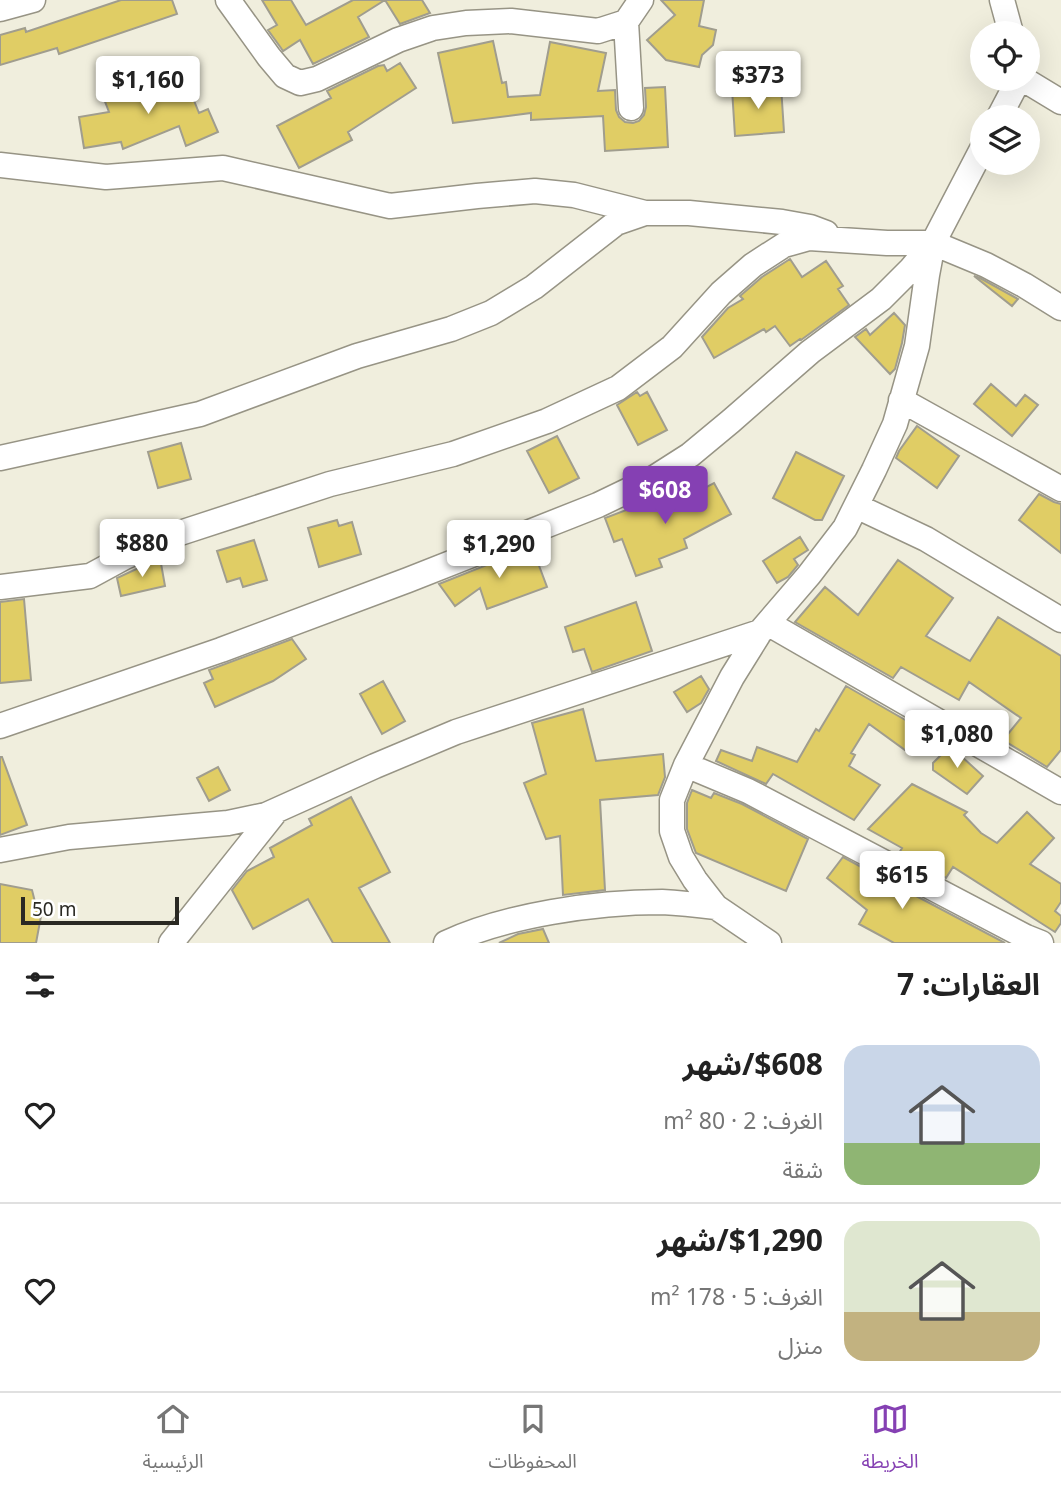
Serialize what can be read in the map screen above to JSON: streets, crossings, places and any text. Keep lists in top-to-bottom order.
{
  "scale_bar": "50 m",
  "page": {
    "price": [
      "$373",
      "$1,160",
      "$608",
      "$880",
      "$1,290",
      "$1,080",
      "$615"
    ],
    "scale": "50 m",
    "heading": "العقارات: 7",
    "list": [
      {
        "name": "$608/شهر",
        "note": "الغرف: 2 · 80 m² · شقة"
      },
      {
        "name": "$1,290/شهر",
        "note": "الغرف: 5 · 178 m² · منزل"
      }
    ],
    "tabs": ["الخريطة", "المحفوظات", "الرئيسية"]
  }
}
